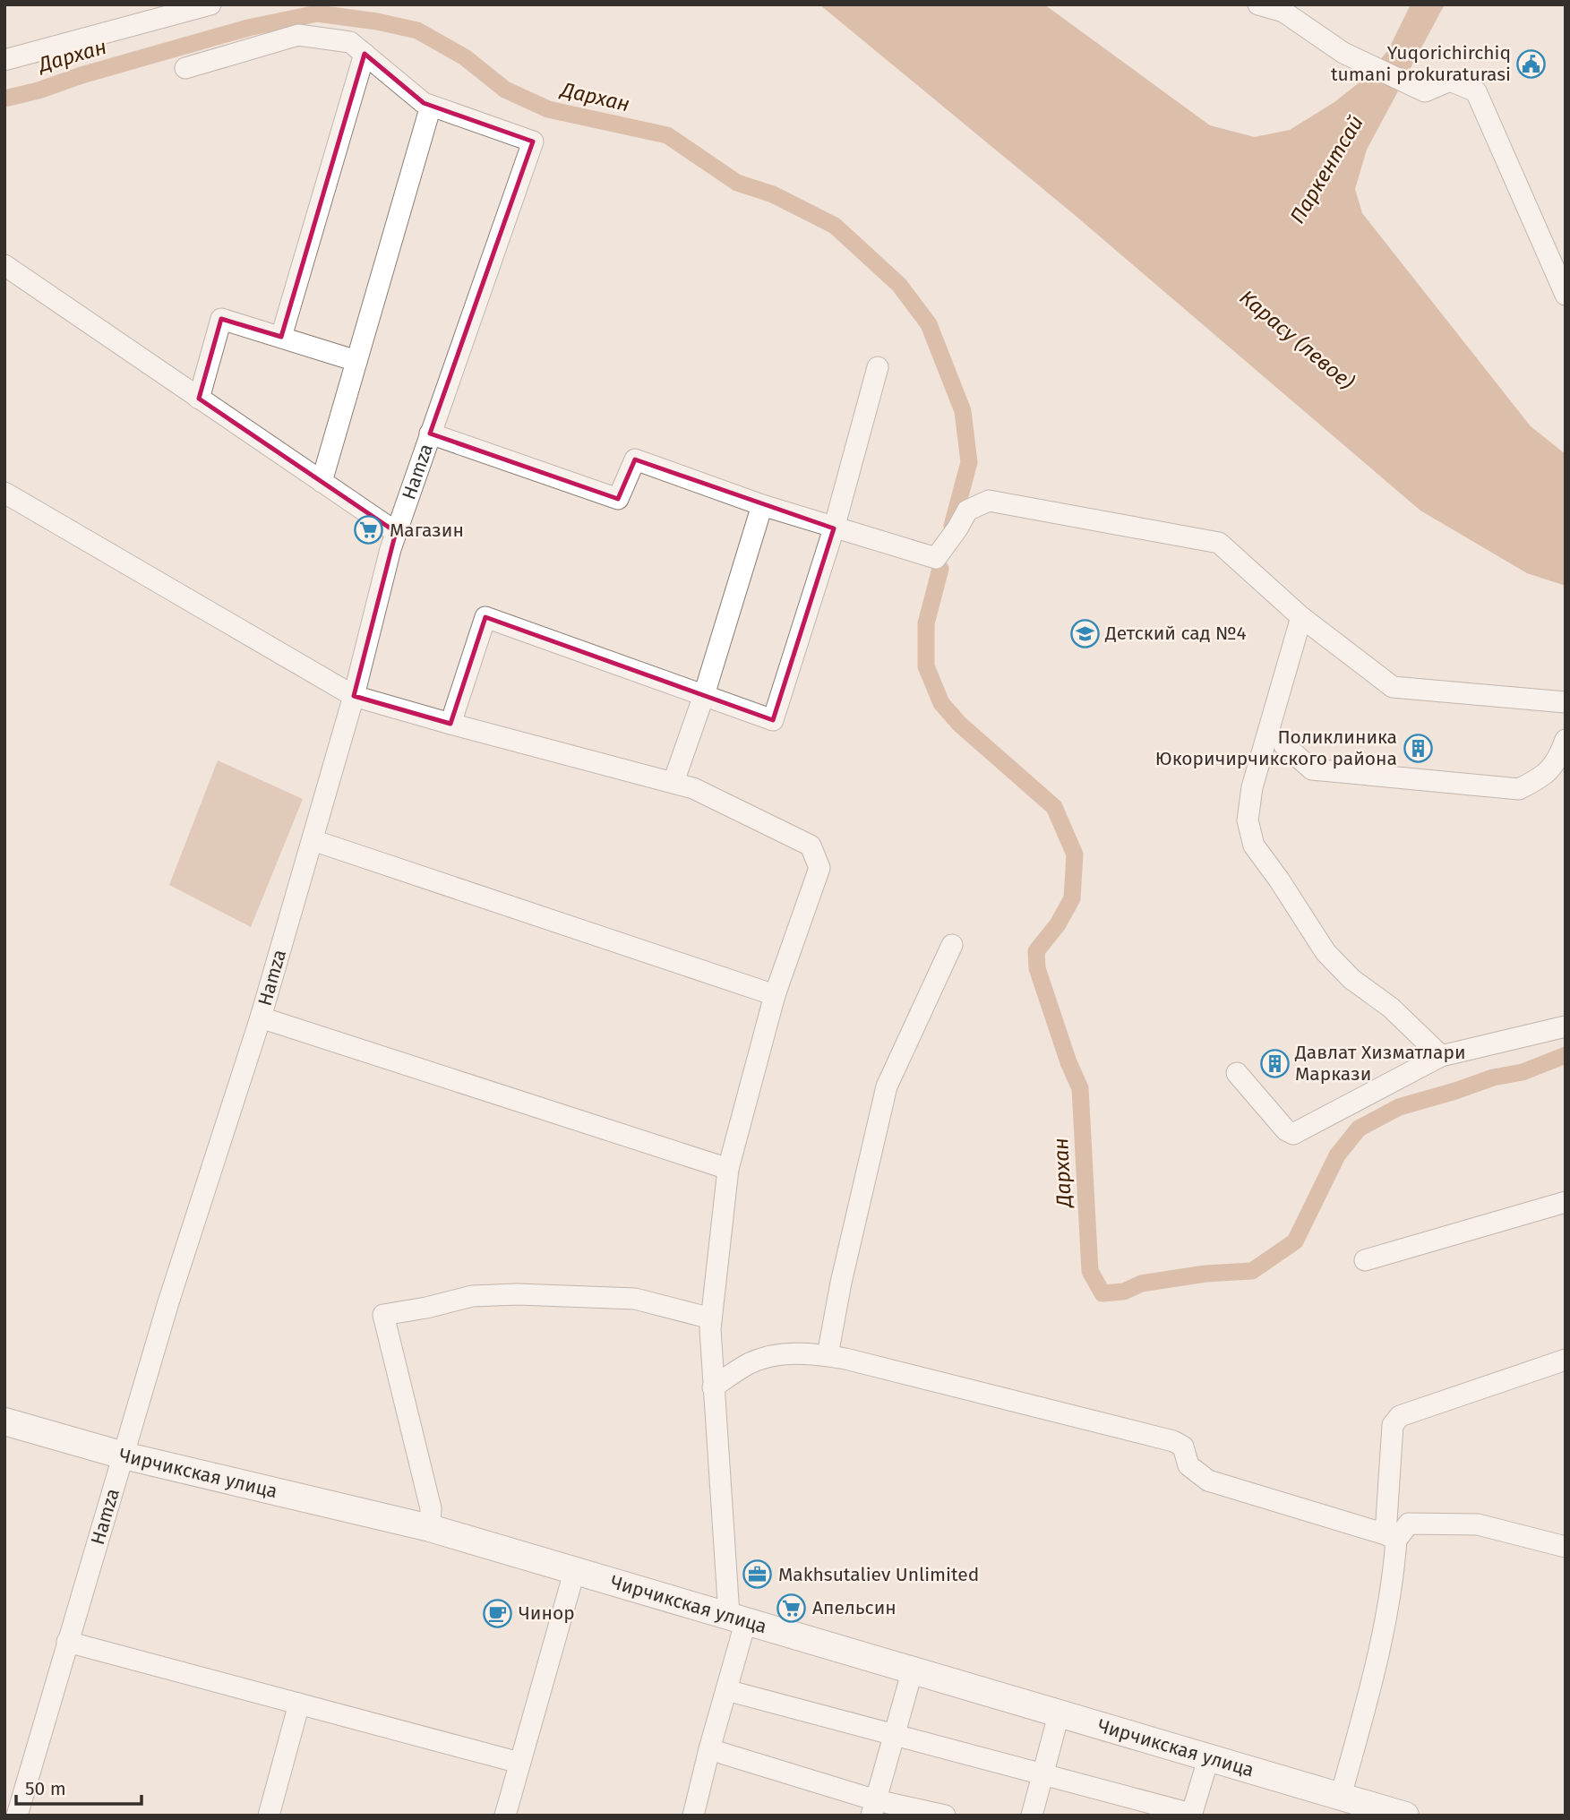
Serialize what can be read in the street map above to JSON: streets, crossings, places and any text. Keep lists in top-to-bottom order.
{
  "streets": {
    "main road": ["Чирчикская улица"],
    "street": ["Hamza"]
  },
  "crossings": [
    ["Hamza", "Чирчикская улица"]
  ],
  "water": ["Дархан", "Паркентсай", "Карасу (левое)"],
  "places": {
    "public building": ["Yuqorichirchiq tumani prokuraturasi"],
    "supermarket": ["Магазин", "Апельсин"],
    "school or university": ["Детский сад №4"],
    "building": ["Поликлиника Юкоричирчикского района", "Давлат Хизматлари Маркази"],
    "office": ["Makhsutaliev Unlimited"],
    "cafe": ["Чинор"]
  },
  "scale_bar": "50 m"
}
